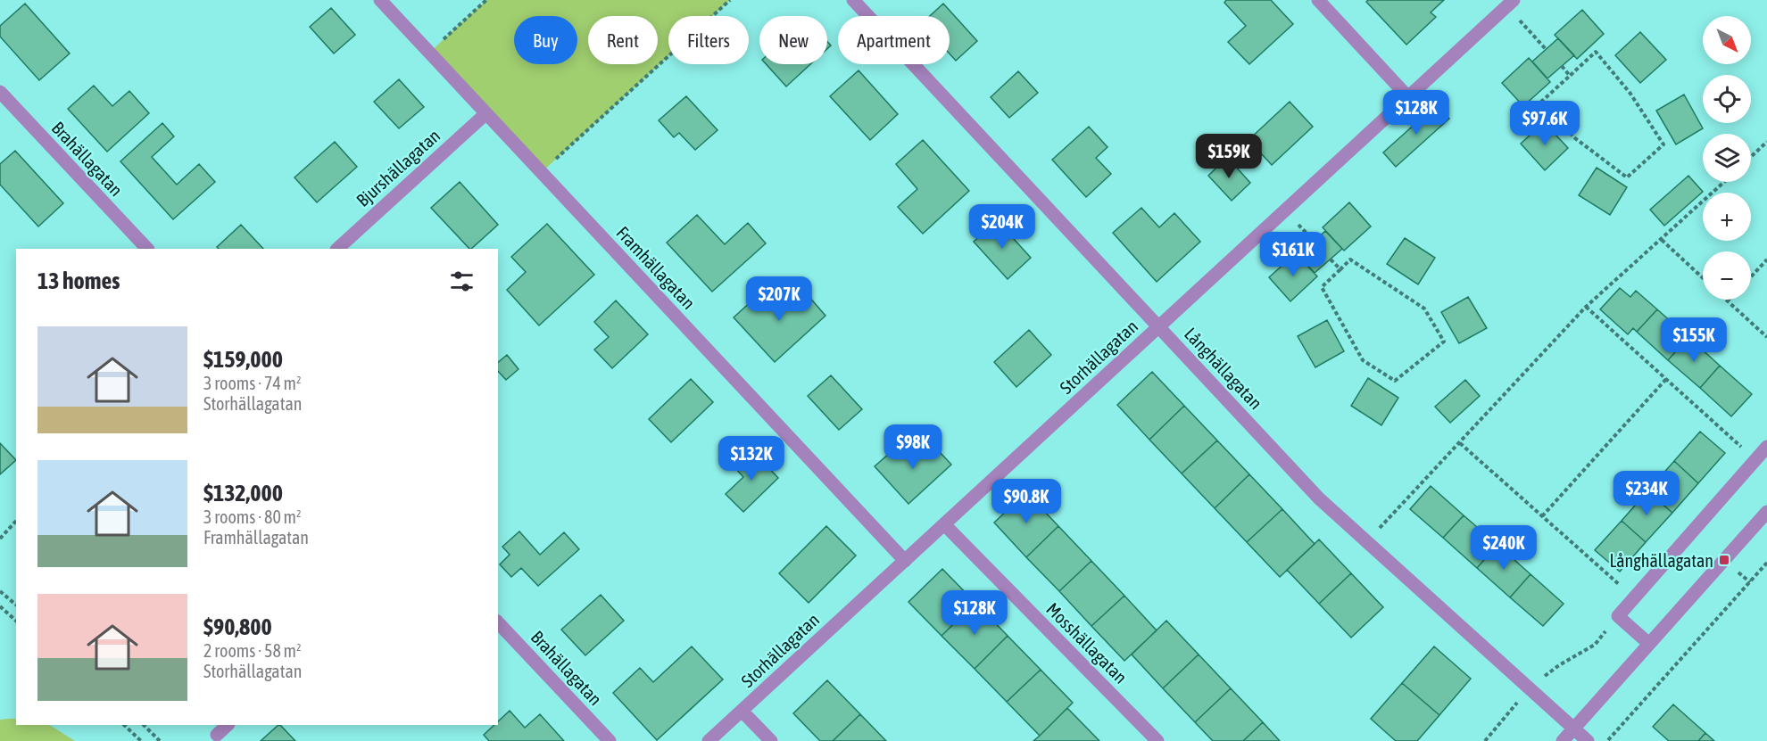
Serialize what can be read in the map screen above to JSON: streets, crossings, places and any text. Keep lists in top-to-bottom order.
{
  "streets": {
    "street": [
      "Brahällagatan",
      "Bjurshällagatan",
      "Framhällagatan",
      "Storhällagatan",
      "Långhällagatan",
      "Mosshällagatan"
    ]
  },
  "crossings": [
    ["Bjurshällagatan", "Framhällagatan"],
    ["Framhällagatan", "Storhällagatan"],
    ["Storhällagatan", "Långhällagatan"],
    ["Storhällagatan", "Mosshällagatan"]
  ],
  "places": {
    "transit": ["Långhällagatan"]
  },
  "north": "bottom right",
  "page": {
    "map_buttons": ["+", "−"],
    "chip": [
      "Buy",
      "Rent",
      "Filters",
      "New",
      "Apartment"
    ],
    "price": [
      "$128K",
      "$97.6K",
      "$159K",
      "$204K",
      "$161K",
      "$207K",
      "$155K",
      "$98K",
      "$132K",
      "$234K",
      "$90.8K",
      "$240K",
      "$128K"
    ],
    "heading": "13 homes",
    "list": [
      {
        "name": "$159,000",
        "note": "3 rooms · 74 m² · Storhällagatan"
      },
      {
        "name": "$132,000",
        "note": "3 rooms · 80 m² · Framhällagatan"
      },
      {
        "name": "$90,800",
        "note": "2 rooms · 58 m² · Storhällagatan"
      }
    ]
  }
}
